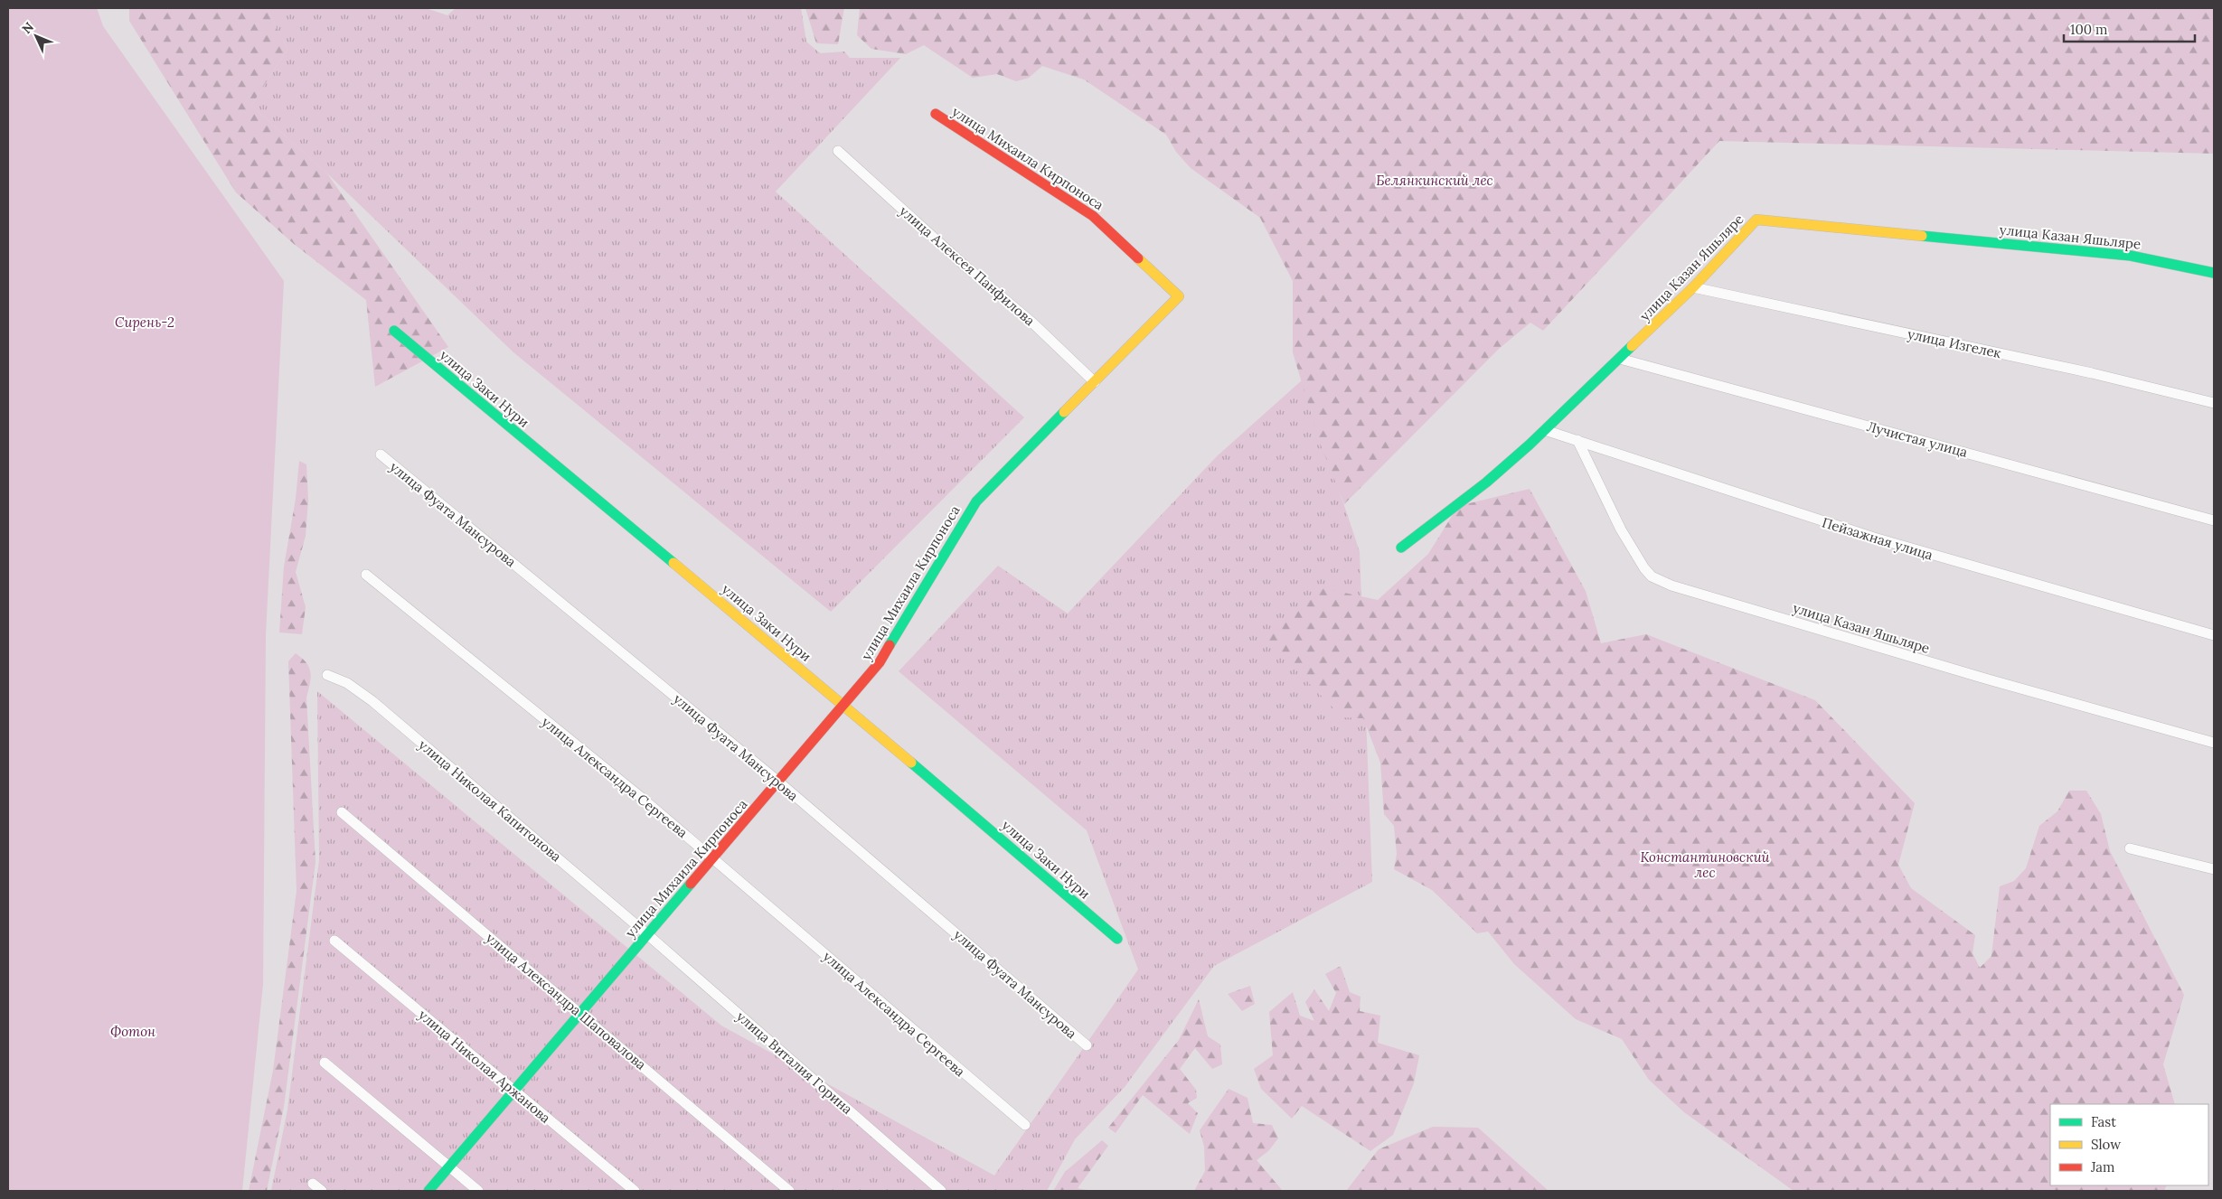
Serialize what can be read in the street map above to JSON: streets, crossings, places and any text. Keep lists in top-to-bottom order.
{
  "streets": {
    "street": [
      "улица Михаила Кирпоноса",
      "улица Казан Яшьляре",
      "улица Алексея Панфилова",
      "улица Изгелек",
      "улица Заки Нури",
      "Лучистая улица",
      "улица Фуата Мансурова",
      "Пейзажная улица",
      "улица Александра Сергеева",
      "улица Николая Капитонова",
      "улица Александра Шаповалова",
      "улица Виталия Горина",
      "улица Николая Аржанова"
    ]
  },
  "crossings": [
    ["улица Михаила Кирпоноса", "улица Алексея Панфилова"],
    ["улица Михаила Кирпоноса", "улица Заки Нури"],
    ["улица Михаила Кирпоноса", "улица Фуата Мансурова"],
    ["улица Михаила Кирпоноса", "улица Александра Сергеева"],
    ["улица Михаила Кирпоноса", "улица Николая Капитонова"],
    ["улица Михаила Кирпоноса", "улица Александра Шаповалова"],
    ["улица Михаила Кирпоноса", "улица Виталия Горина"],
    ["улица Михаила Кирпоноса", "улица Николая Аржанова"],
    ["улица Казан Яшьляре", "улица Изгелек"],
    ["улица Казан Яшьляре", "Лучистая улица"],
    ["улица Казан Яшьляре", "Пейзажная улица"],
    ["улица Николая Капитонова", "улица Виталия Горина"]
  ],
  "parks": [
    "Белянкинский лес",
    "Сирень-2",
    "Константиновский лес",
    "Фотон"
  ],
  "legend": ["Fast", "Slow", "Jam"],
  "scale_bar": "100 m",
  "north": "top left"
}
